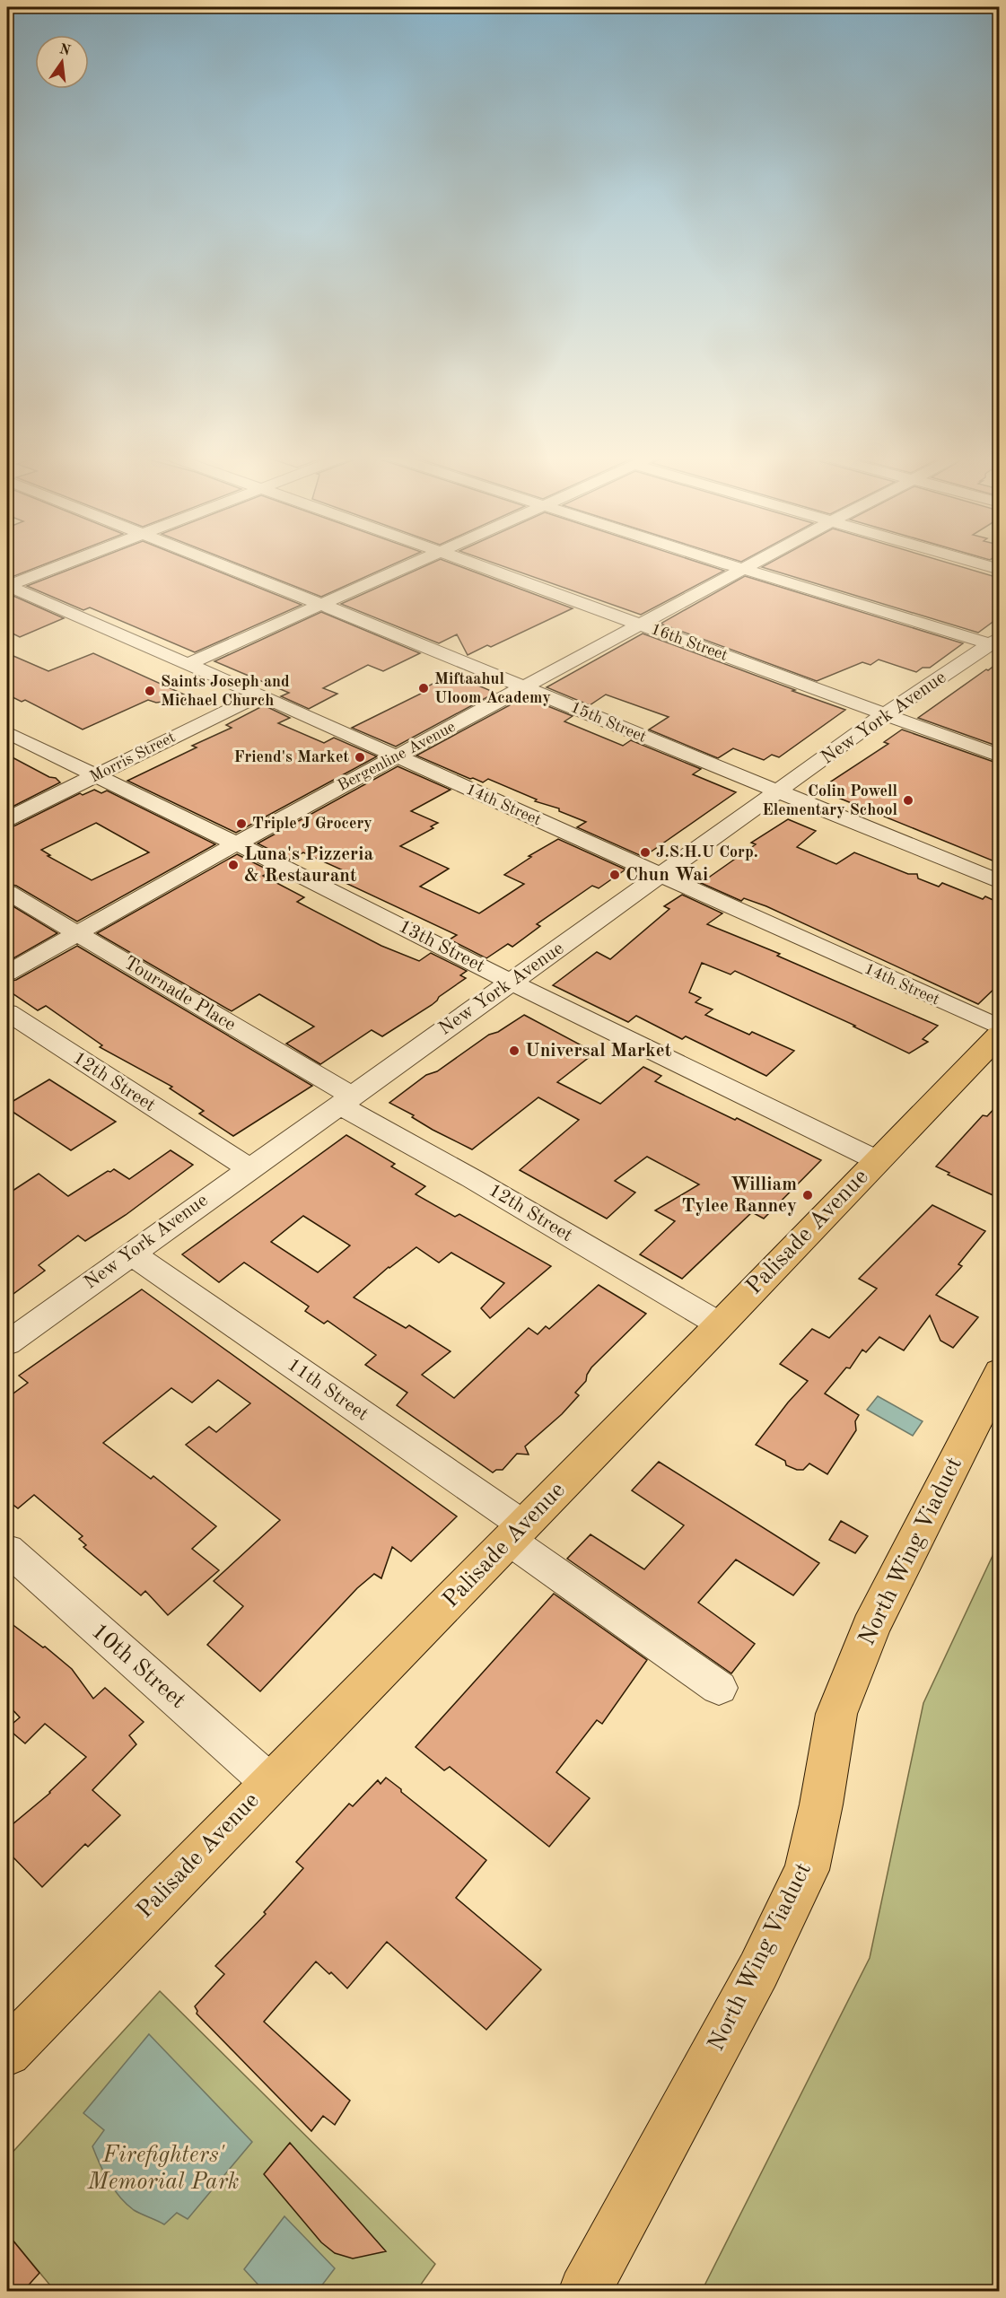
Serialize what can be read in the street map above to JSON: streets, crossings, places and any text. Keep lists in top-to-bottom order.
{
  "streets": {
    "main road": ["Palisade Avenue", "North Wing Viaduct"],
    "street": [
      "16th Street",
      "New York Avenue",
      "15th Street",
      "Bergenline Avenue",
      "Morris Street",
      "14th Street",
      "13th Street",
      "Tournade Place",
      "12th Street",
      "11th Street",
      "10th Street"
    ]
  },
  "crossings": [
    ["16th Street", "New York Avenue"],
    ["16th Street", "Bergenline Avenue"],
    ["New York Avenue", "15th Street"],
    ["New York Avenue", "14th Street"],
    ["New York Avenue", "13th Street"],
    ["New York Avenue", "Tournade Place"],
    ["New York Avenue", "12th Street"],
    ["New York Avenue", "11th Street"],
    ["15th Street", "Bergenline Avenue"],
    ["Bergenline Avenue", "14th Street"],
    ["Bergenline Avenue", "13th Street"],
    ["Bergenline Avenue", "Tournade Place"],
    ["Morris Street", "14th Street"],
    ["Morris Street", "13th Street"],
    ["13th Street", "Palisade Avenue"],
    ["Tournade Place", "12th Street"],
    ["12th Street", "Palisade Avenue"],
    ["Palisade Avenue", "11th Street"],
    ["Palisade Avenue", "10th Street"]
  ],
  "parks": ["Firefighters' Memorial Park"],
  "places": [
    "Miftaahul Uloom Academy",
    "Saints Joseph and Michael Church",
    "Friend's Market",
    "Colin Powell Elementary School",
    "Triple J Grocery",
    "J.S.H.U Corp.",
    "Luna's Pizzeria & Restaurant",
    "Chun Wai",
    "Universal Market",
    "William Tylee Ranney"
  ],
  "north": "top"
}
